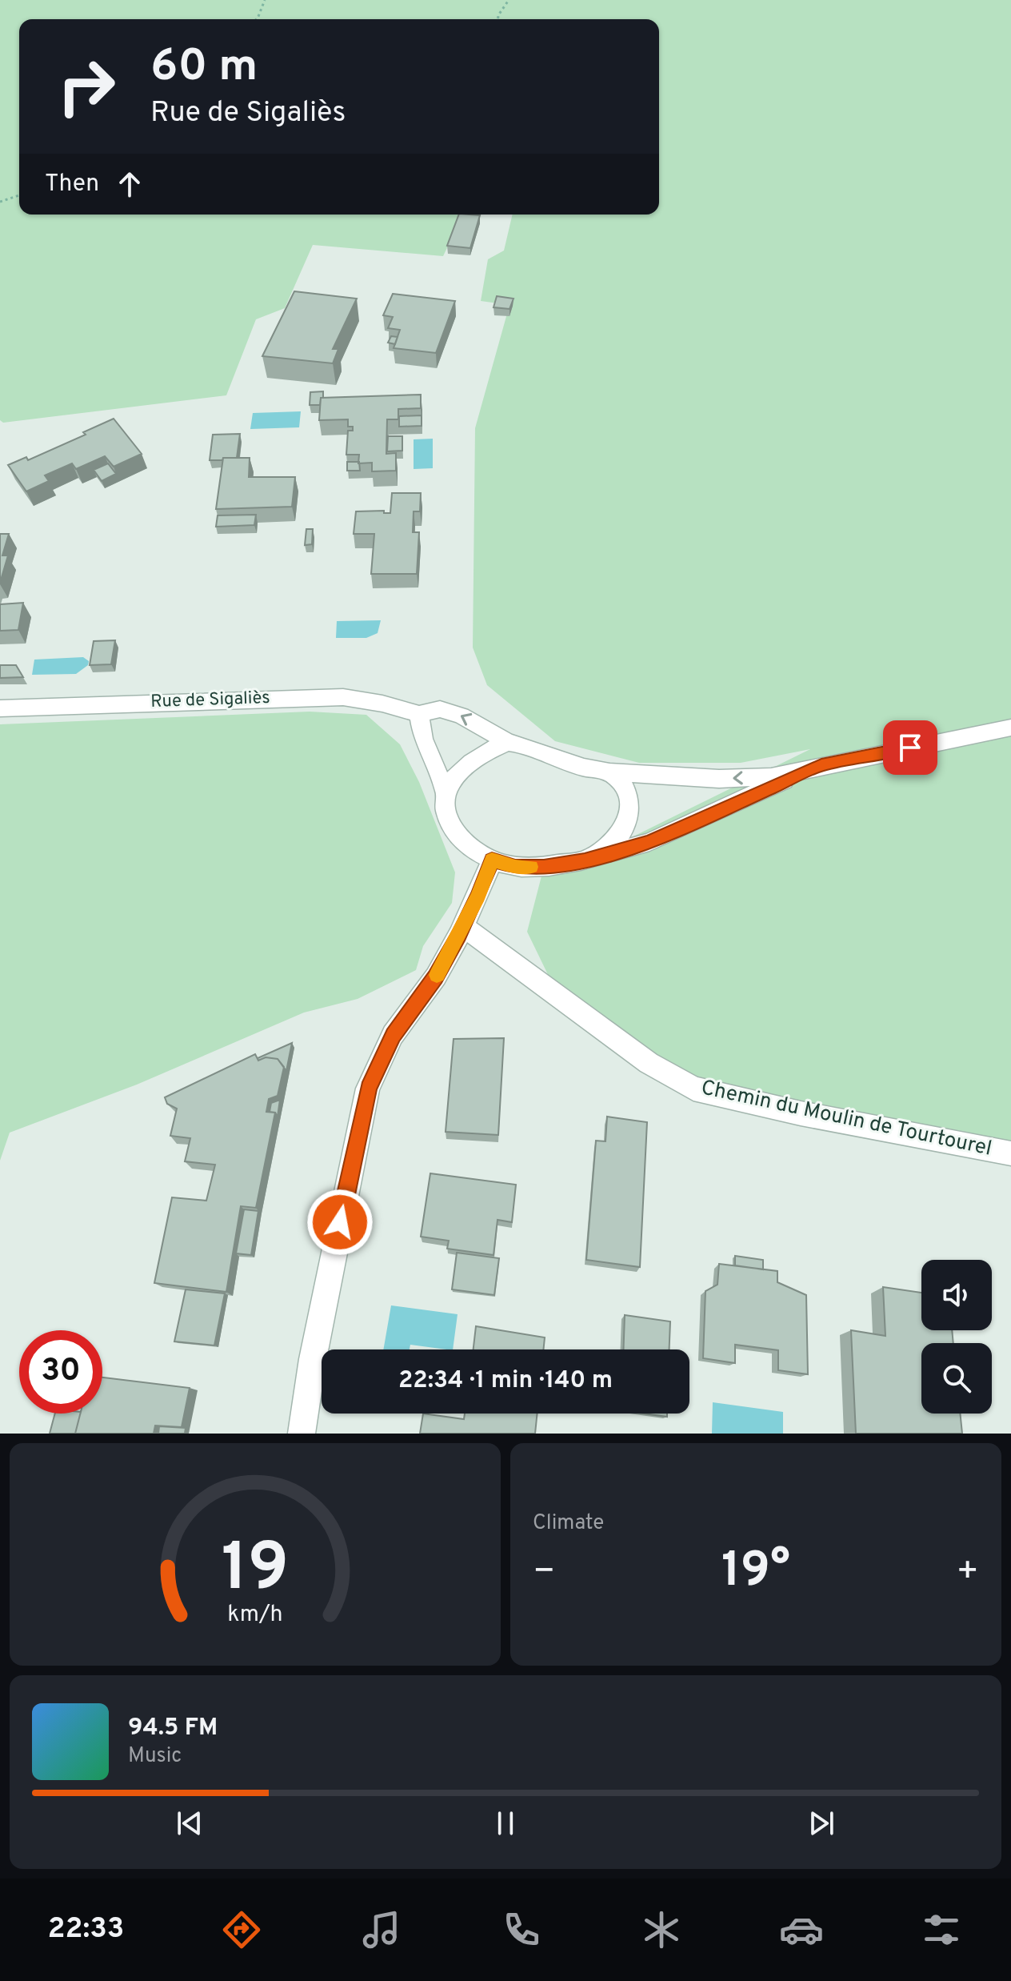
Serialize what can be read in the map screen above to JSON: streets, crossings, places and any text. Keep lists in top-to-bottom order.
{
  "streets": {
    "street": ["Rue de Sigaliès", "Chemin du Moulin de Tourtourel"]
  },
  "one_way": ["Rue de Sigaliès"],
  "page": {
    "turn": ["60 m", "Rue de Sigaliès"],
    "then": "Then",
    "limit": "30",
    "trip": "22:34 · 1 min · 140 m",
    "tile": "Climate",
    "heat": ["−", "19°", "+"],
    "song": ["94.5 FM", "Music"],
    "tabs": "22:33",
    "gauge": ["19", "km/h"]
  }
}
